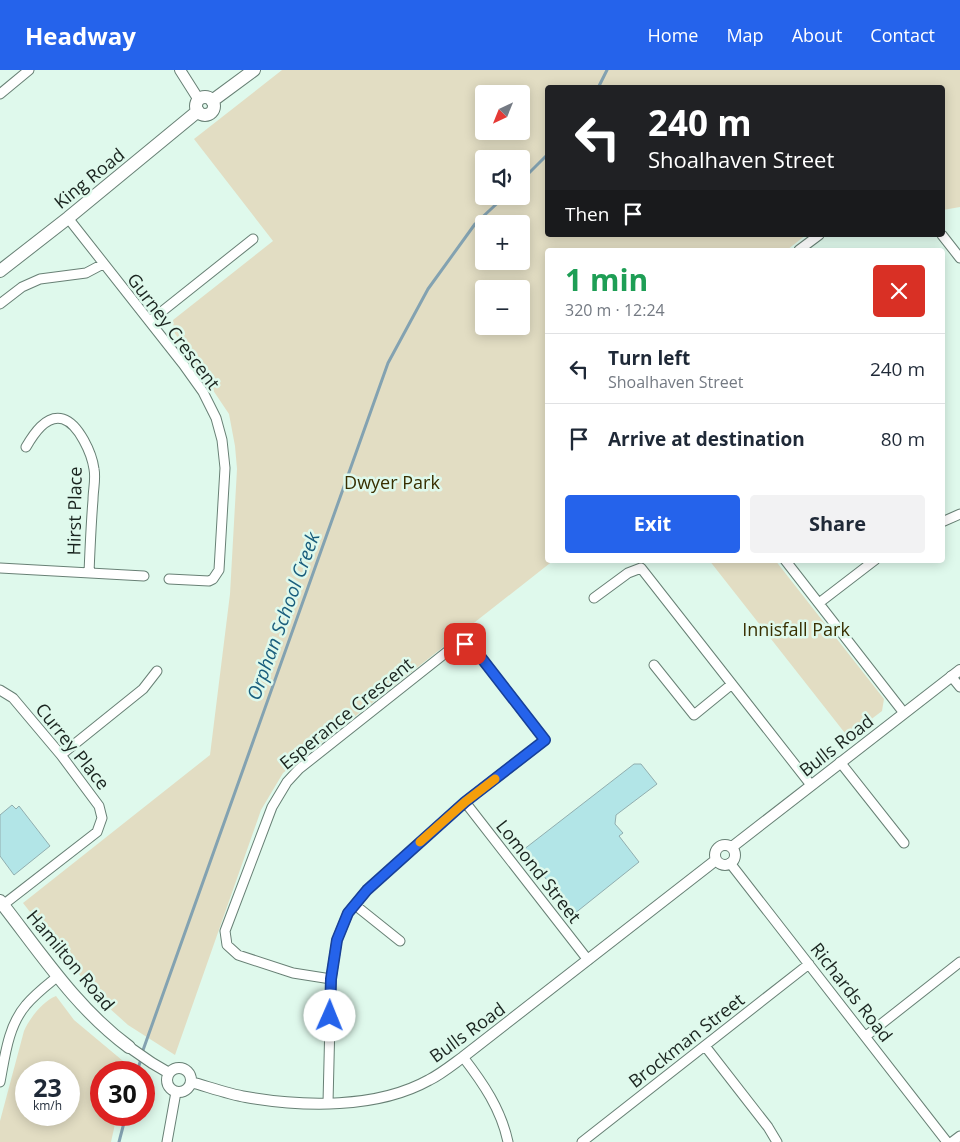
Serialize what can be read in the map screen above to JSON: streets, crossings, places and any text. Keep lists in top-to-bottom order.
{
  "streets": {
    "main road": ["King Road", "Hamilton Road"],
    "street": [
      "Gurney Crescent",
      "Hirst Place",
      "Esperance Crescent",
      "Bulls Road",
      "Currey Place",
      "Lomond Street",
      "Richards Road",
      "Brockman Street"
    ]
  },
  "crossings": [
    ["King Road", "Gurney Crescent"],
    ["Esperance Crescent", "Lomond Street"],
    ["Bulls Road", "Lomond Street"],
    ["Bulls Road", "Hamilton Road"],
    ["Bulls Road", "Richards Road"],
    ["Currey Place", "Hamilton Road"],
    ["Richards Road", "Brockman Street"]
  ],
  "water": ["Orphan School Creek"],
  "parks": ["Dwyer Park", "Innisfall Park"],
  "north": "bottom left",
  "page": {
    "header": "Headway",
    "nav": [
      "Home",
      "Map",
      "About",
      "Contact"
    ],
    "map_buttons": ["+", "−"],
    "turn": ["240 m", "Shoalhaven Street"],
    "then": "Then",
    "heading": ["1 min", "320 m · 12:24"],
    "list": [
      {
        "name": "Turn left",
        "note": "Shoalhaven Street",
        "value": "240 m"
      },
      {
        "name": "Arrive at destination",
        "value": "80 m"
      }
    ],
    "buttons": ["Exit", "Share"],
    "speed": "23 km/h",
    "limit": "30"
  }
}
